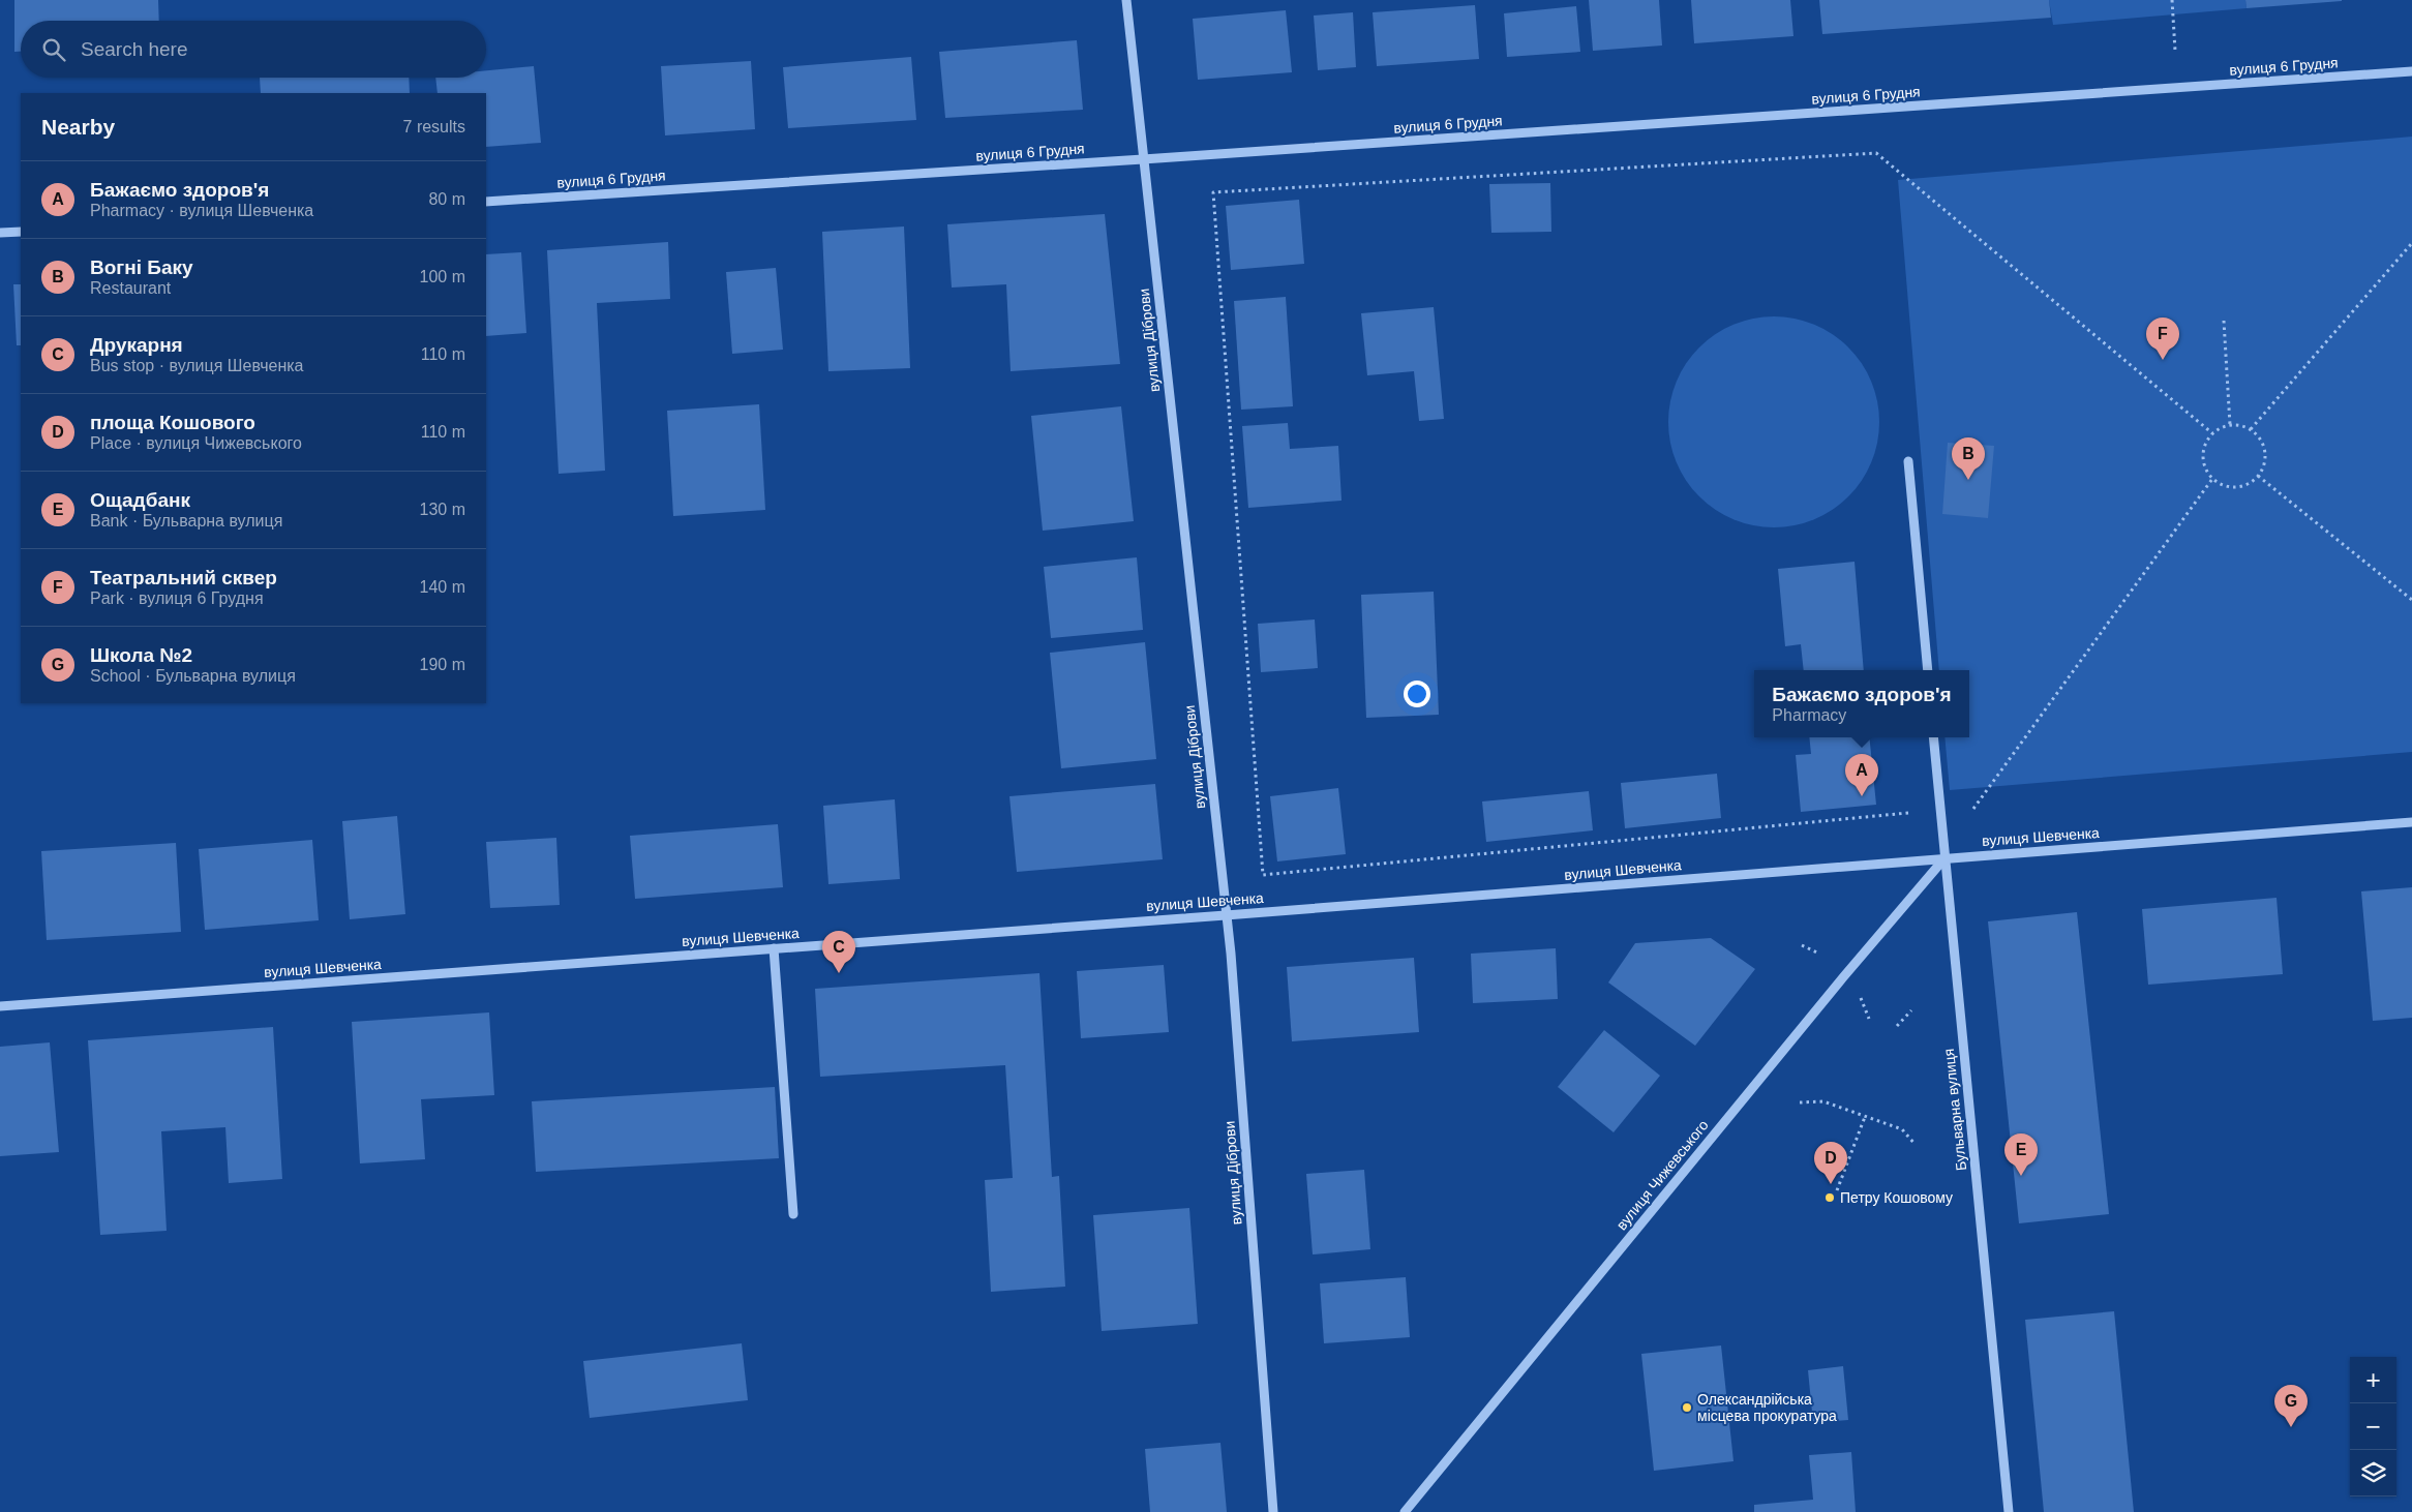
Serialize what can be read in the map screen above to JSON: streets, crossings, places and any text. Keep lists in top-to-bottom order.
{
  "streets": {
    "street": [
      "вулиця 6 Грудня",
      "вулиця Діброви",
      "вулиця Шевченка",
      "Бульварна вулиця",
      "вулиця Чижевського"
    ]
  },
  "crossings": [
    ["вулиця 6 Грудня", "вулиця Діброви"],
    ["вулиця Діброви", "вулиця Шевченка"],
    ["вулиця Шевченка", "Бульварна вулиця"],
    ["вулиця Шевченка", "вулиця Чижевського"],
    ["Бульварна вулиця", "вулиця Чижевського"]
  ],
  "places": ["Петру Кошовому", "Олександрійська місцева прокуратура"],
  "page": {
    "search": "Search here",
    "heading": ["Nearby", "7 results"],
    "list": [
      {
        "mark": "A",
        "name": "Бажаємо здоров'я",
        "note": "Pharmacy · вулиця Шевченка",
        "value": "80 m"
      },
      {
        "mark": "B",
        "name": "Вогні Баку",
        "note": "Restaurant",
        "value": "100 m"
      },
      {
        "mark": "C",
        "name": "Друкарня",
        "note": "Bus stop · вулиця Шевченка",
        "value": "110 m"
      },
      {
        "mark": "D",
        "name": "площа Кошового",
        "note": "Place · вулиця Чижевського",
        "value": "110 m"
      },
      {
        "mark": "E",
        "name": "Ощадбанк",
        "note": "Bank · Бульварна вулиця",
        "value": "130 m"
      },
      {
        "mark": "F",
        "name": "Театральний сквер",
        "note": "Park · вулиця 6 Грудня",
        "value": "140 m"
      },
      {
        "mark": "G",
        "name": "Школа №2",
        "note": "School · Бульварна вулиця",
        "value": "190 m"
      }
    ],
    "pins": [
      "F",
      "B",
      "A",
      "C",
      "E",
      "D",
      "G"
    ],
    "popup": ["Бажаємо здоров'я", "Pharmacy"],
    "map_buttons": ["+", "−"]
  }
}
